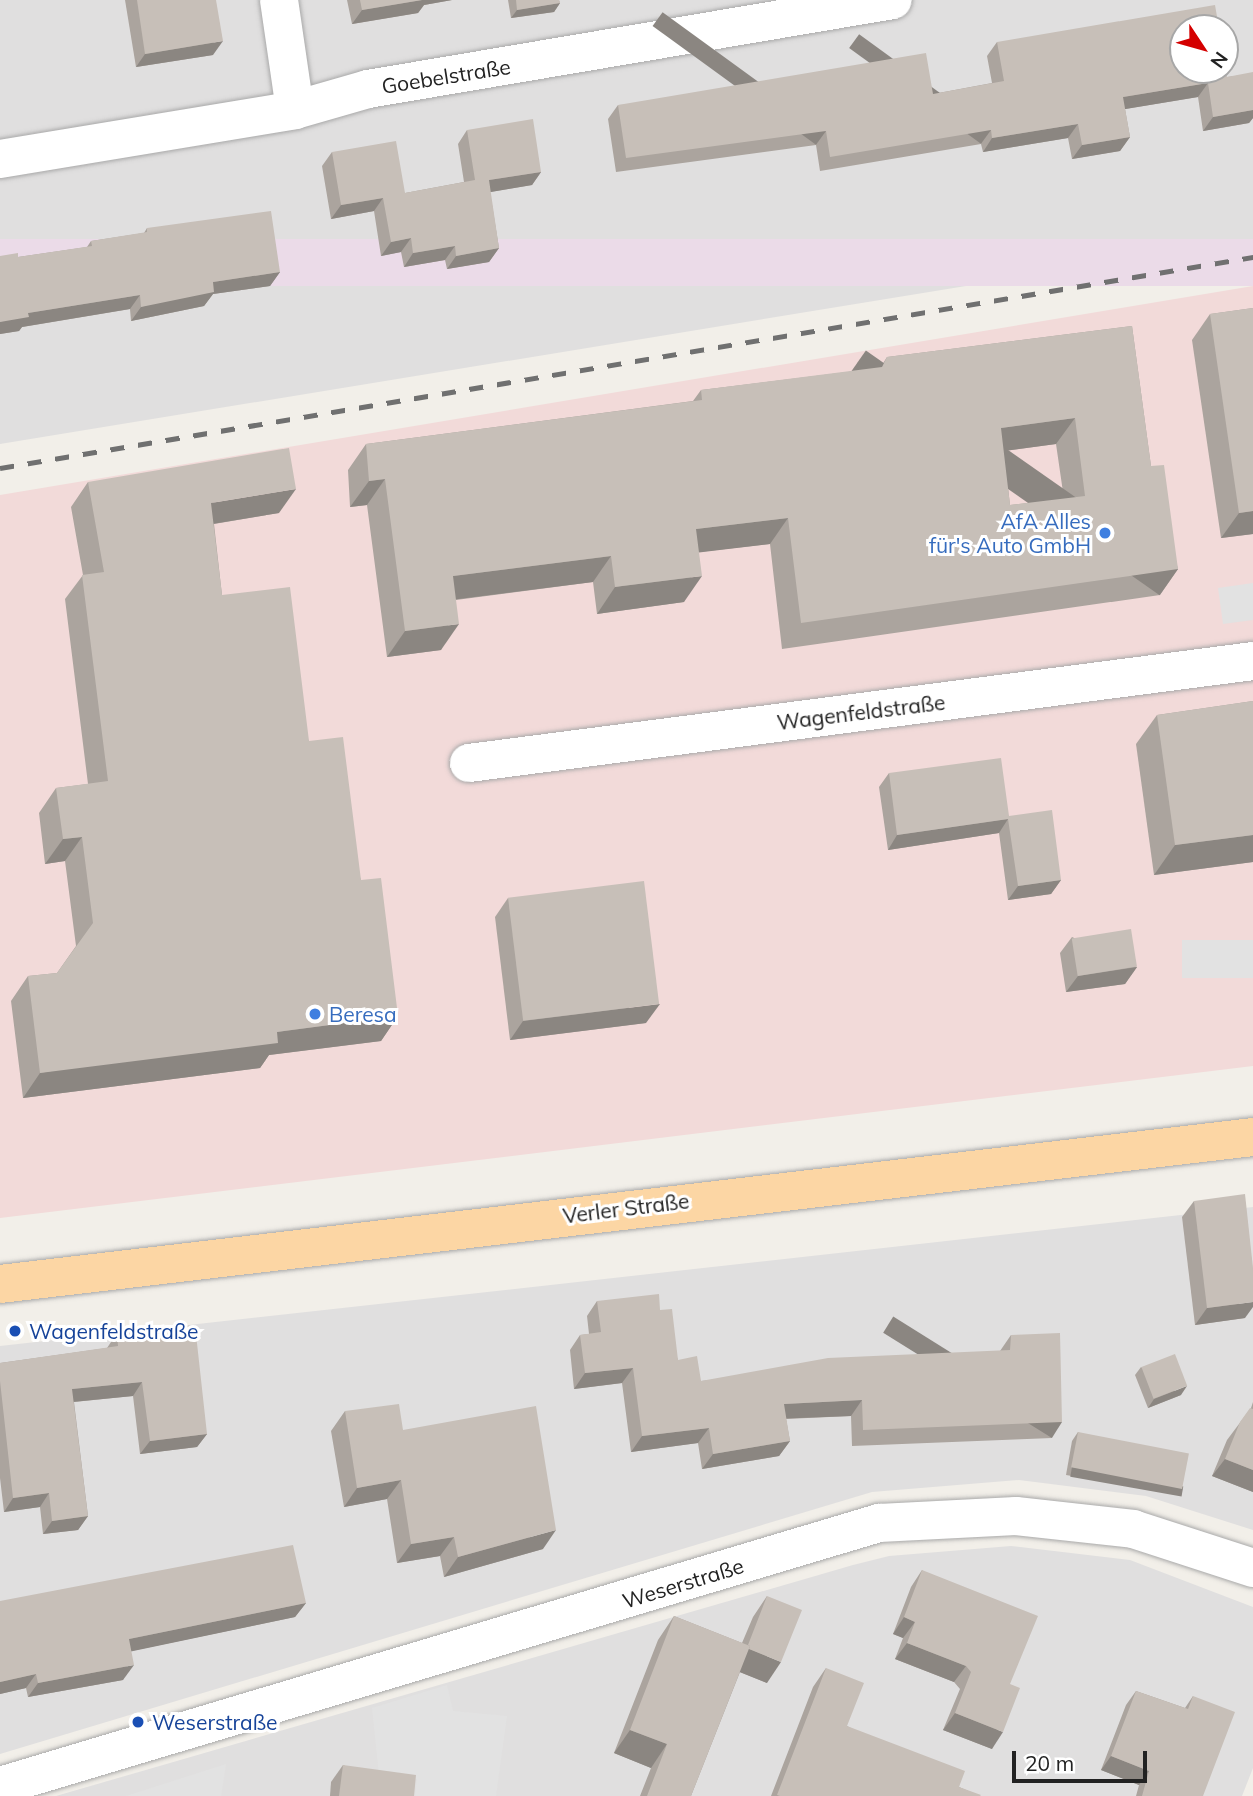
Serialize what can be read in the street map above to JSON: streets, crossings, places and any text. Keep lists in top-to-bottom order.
{
  "streets": {
    "main road": ["Verler Straße"],
    "street": ["Goebelstraße", "Wagenfeldstraße", "Weserstraße"]
  },
  "places": [
    "AfA Alles für's Auto GmbH",
    "Beresa",
    "Wagenfeldstraße",
    "Weserstraße"
  ],
  "scale_bar": "20 m",
  "north": "bottom right"
}
